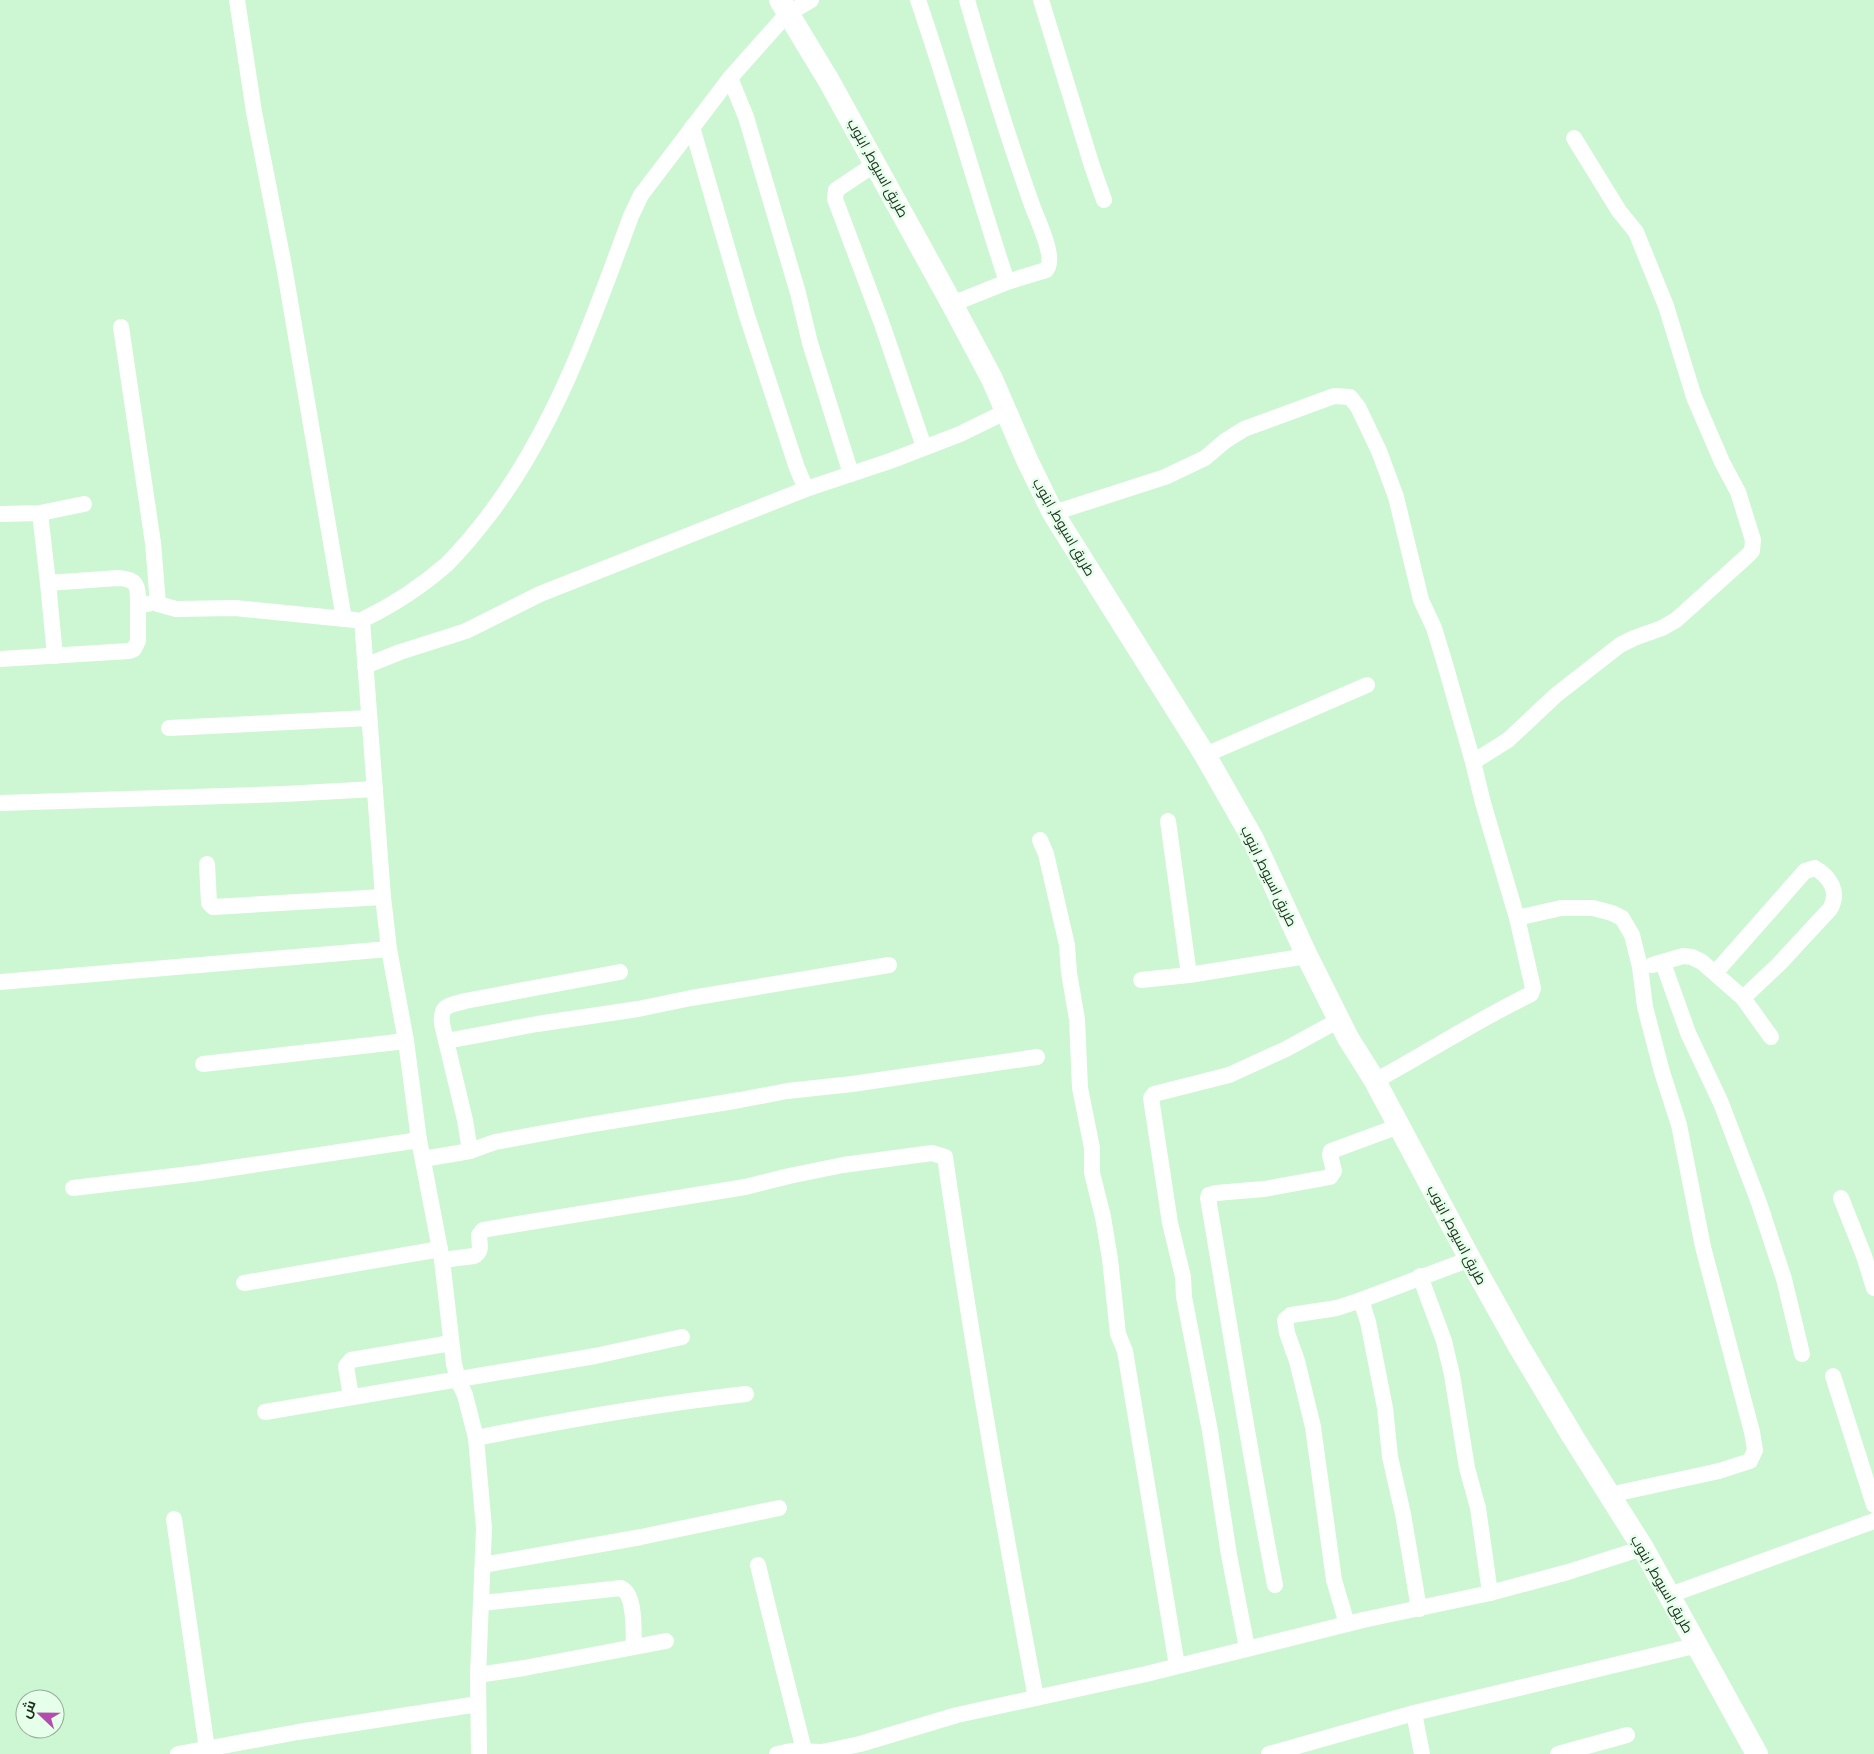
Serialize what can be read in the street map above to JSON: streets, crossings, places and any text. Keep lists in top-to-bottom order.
{
  "streets": {
    "street": ["طريق اسيوط, ابنوب"]
  },
  "north": "left"
}
